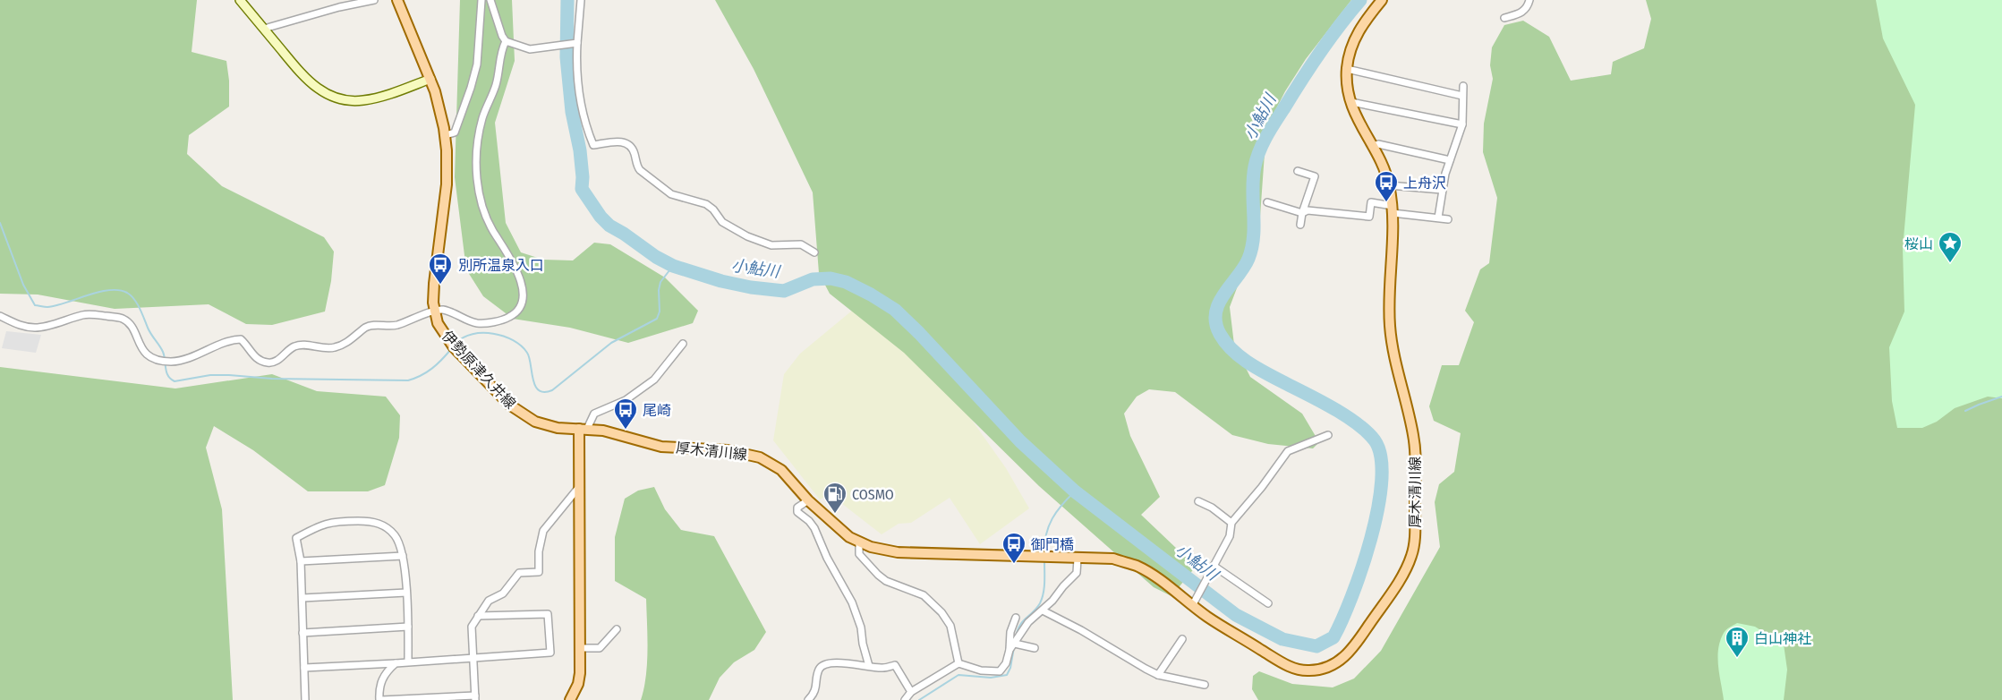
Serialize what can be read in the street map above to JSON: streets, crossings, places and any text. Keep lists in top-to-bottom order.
{
  "streets": {
    "main road": ["伊勢原津久井線", "厚木清川線"]
  },
  "crossings": [
    ["伊勢原津久井線", "厚木清川線"]
  ],
  "water": ["小鮎川"],
  "places": {
    "bus stop": [
      "上舟沢",
      "別所温泉入口",
      "尾崎",
      "御門橋"
    ],
    "place": ["桜山"],
    "fuel station": ["COSMO"],
    "building": ["白山神社"]
  }
}
